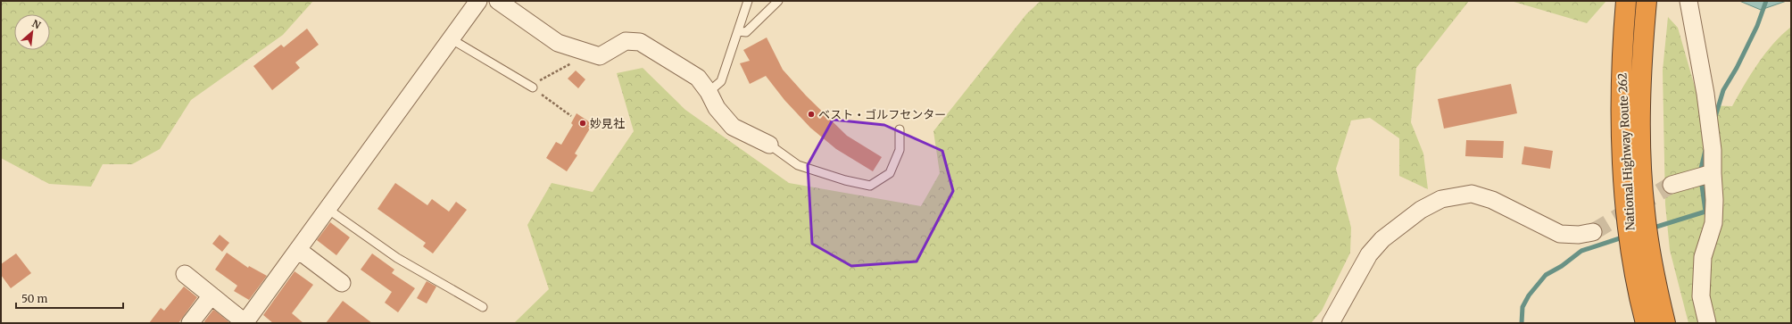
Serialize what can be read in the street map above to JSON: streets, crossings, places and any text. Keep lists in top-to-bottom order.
{
  "streets": {
    "highway": ["National Highway Route 262"]
  },
  "places": ["ベスト・ゴルフセンター", "妙見社"],
  "scale_bar": "50 m",
  "north": "top right"
}
